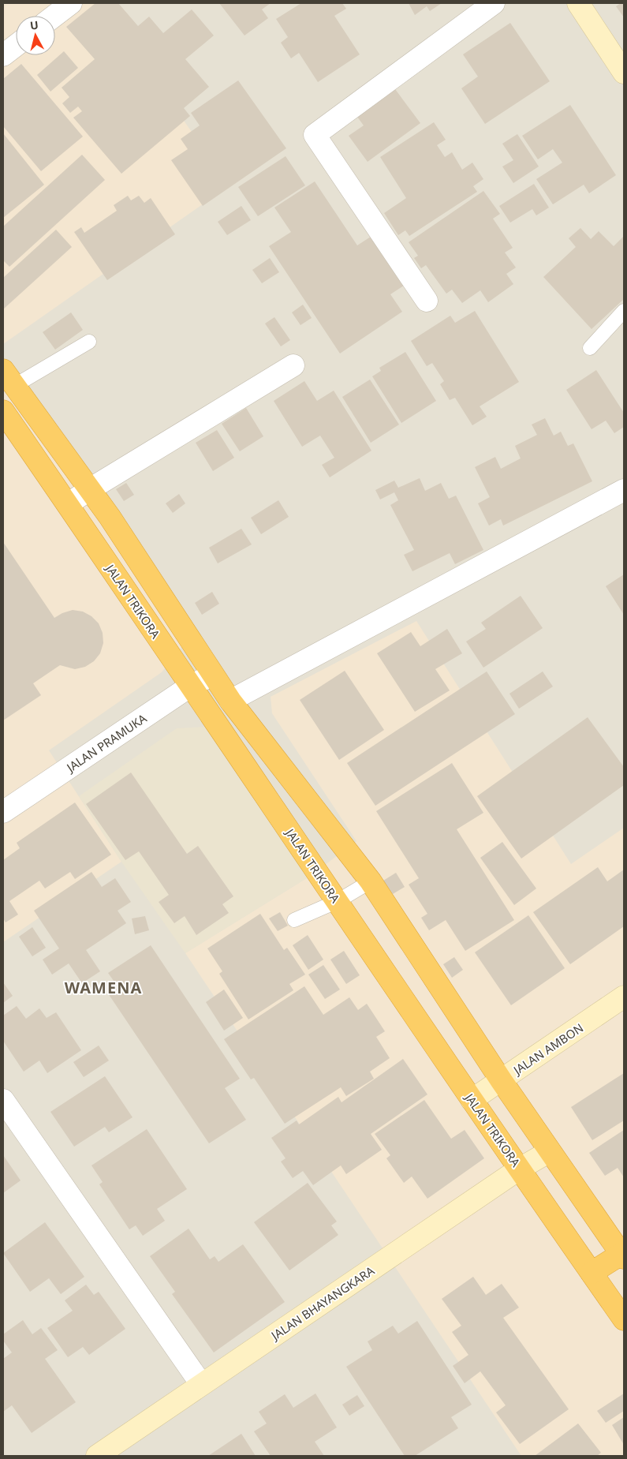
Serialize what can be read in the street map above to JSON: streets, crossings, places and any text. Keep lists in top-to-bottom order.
{
  "streets": {
    "highway": ["JALAN TRIKORA"],
    "main road": ["JALAN AMBON", "JALAN BHAYANGKARA"],
    "street": ["JALAN PRAMUKA"]
  },
  "crossings": [
    ["JALAN TRIKORA", "JALAN PRAMUKA"],
    ["JALAN TRIKORA", "JALAN AMBON"],
    ["JALAN TRIKORA", "JALAN BHAYANGKARA"]
  ],
  "districts": ["WAMENA"],
  "north": "top"
}
